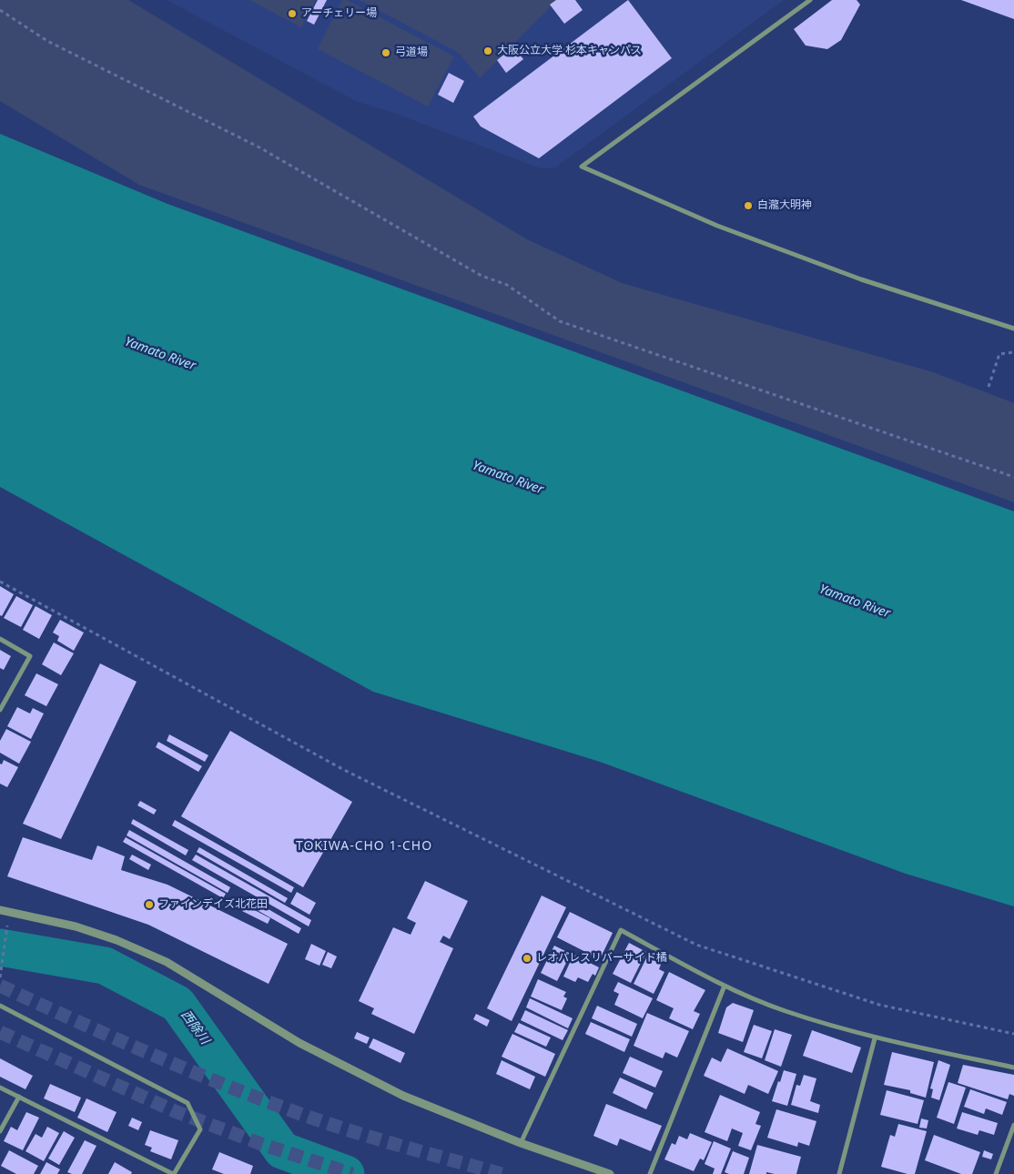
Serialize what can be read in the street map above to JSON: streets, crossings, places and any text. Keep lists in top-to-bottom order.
{
  "districts": ["TOKIWA-CHO 1-CHO"],
  "water": ["Yamato River", "西除川"],
  "places": [
    "アーチェリー場",
    "大阪公立大学 杉本キャンパス",
    "弓道場",
    "白瀧大明神",
    "ファインデイズ北花田",
    "レオパレスリバーサイド橘"
  ]
}
